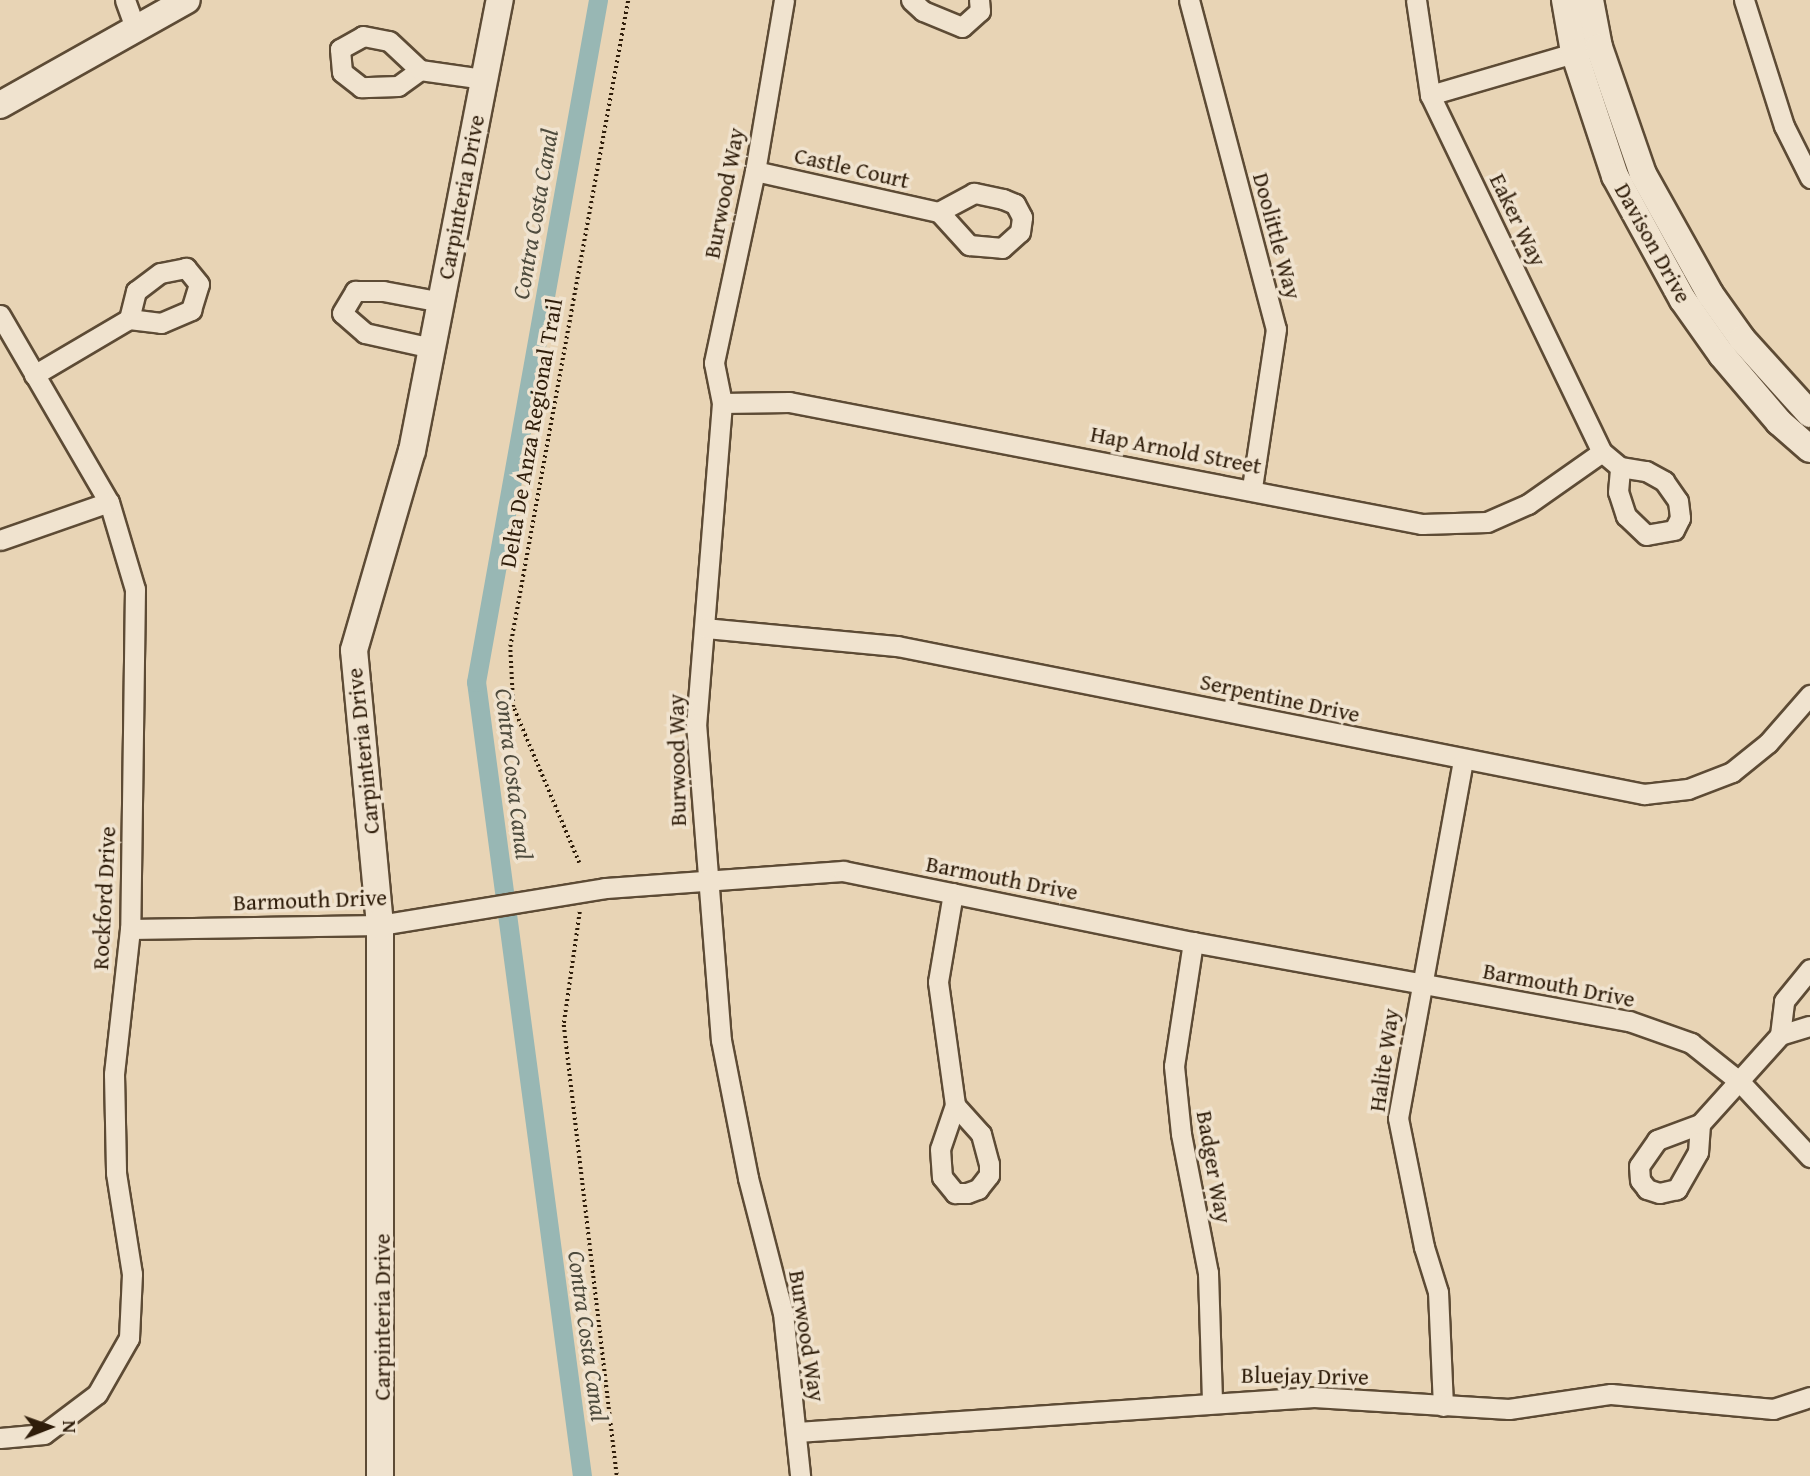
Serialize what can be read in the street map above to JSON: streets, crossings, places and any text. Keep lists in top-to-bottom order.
{
  "streets": {
    "street": [
      "Castle Court",
      "Burwood Way",
      "Carpinteria Drive",
      "Eaker Way",
      "Doolittle Way",
      "Davison Drive",
      "Hap Arnold Street",
      "Serpentine Drive",
      "Barmouth Drive",
      "Rockford Drive",
      "Halite Way",
      "Badger Way",
      "Bluejay Drive"
    ],
    "path": ["Delta De Anza Regional Trail"]
  },
  "crossings": [
    ["Castle Court", "Burwood Way"],
    ["Burwood Way", "Hap Arnold Street"],
    ["Burwood Way", "Serpentine Drive"],
    ["Burwood Way", "Barmouth Drive"],
    ["Burwood Way", "Bluejay Drive"],
    ["Carpinteria Drive", "Barmouth Drive"],
    ["Eaker Way", "Hap Arnold Street"],
    ["Doolittle Way", "Hap Arnold Street"],
    ["Serpentine Drive", "Halite Way"],
    ["Barmouth Drive", "Rockford Drive"],
    ["Barmouth Drive", "Halite Way"],
    ["Barmouth Drive", "Badger Way"],
    ["Halite Way", "Bluejay Drive"],
    ["Badger Way", "Bluejay Drive"]
  ],
  "water": ["Contra Costa Canal"],
  "north": "right"
}
